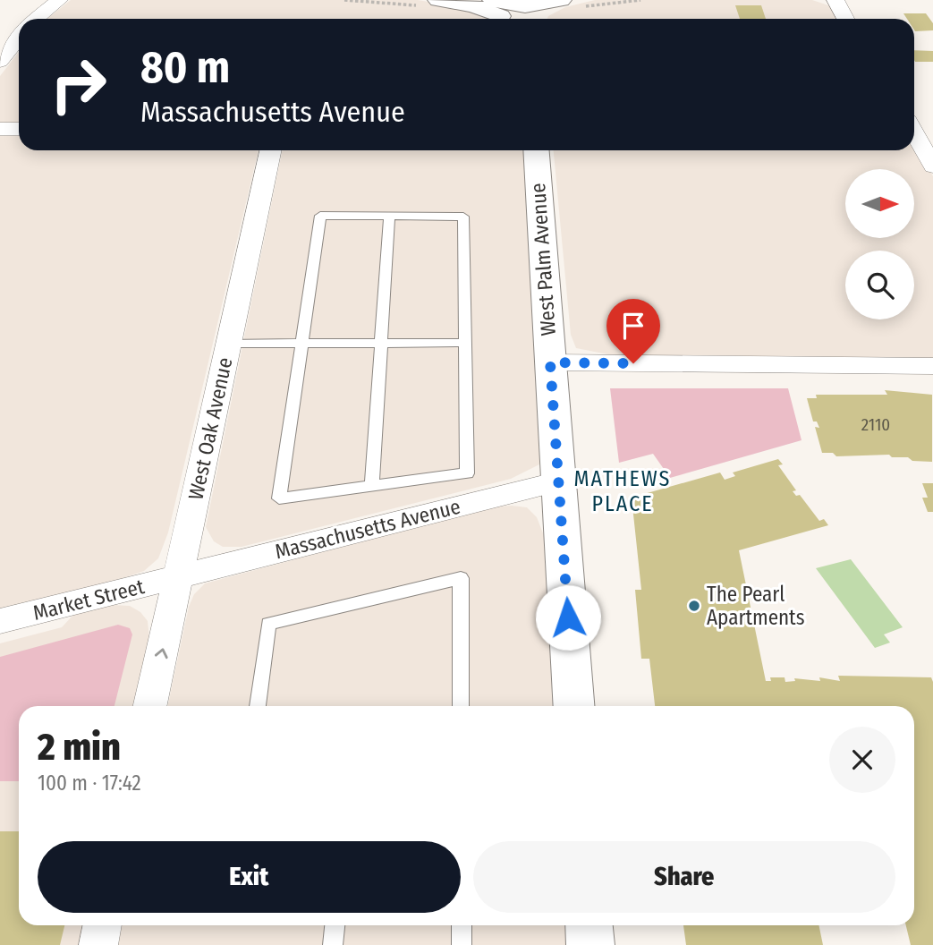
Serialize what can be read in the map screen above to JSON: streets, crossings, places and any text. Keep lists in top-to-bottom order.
{
  "streets": {
    "street": [
      "West Palm Avenue",
      "West Oak Avenue",
      "Massachusetts Avenue",
      "Market Street"
    ]
  },
  "crossings": [
    ["West Palm Avenue", "Massachusetts Avenue"],
    ["West Oak Avenue", "Massachusetts Avenue"],
    ["West Oak Avenue", "Market Street"],
    ["Massachusetts Avenue", "Market Street"]
  ],
  "districts": ["MATHEWS PLACE"],
  "places": ["The Pearl Apartments"],
  "house_numbers": ["2110"],
  "north": "right",
  "page": {
    "turn": ["80 m", "Massachusetts Avenue"],
    "heading": ["2 min", "100 m · 17:42"],
    "buttons": ["Exit", "Share"]
  }
}
